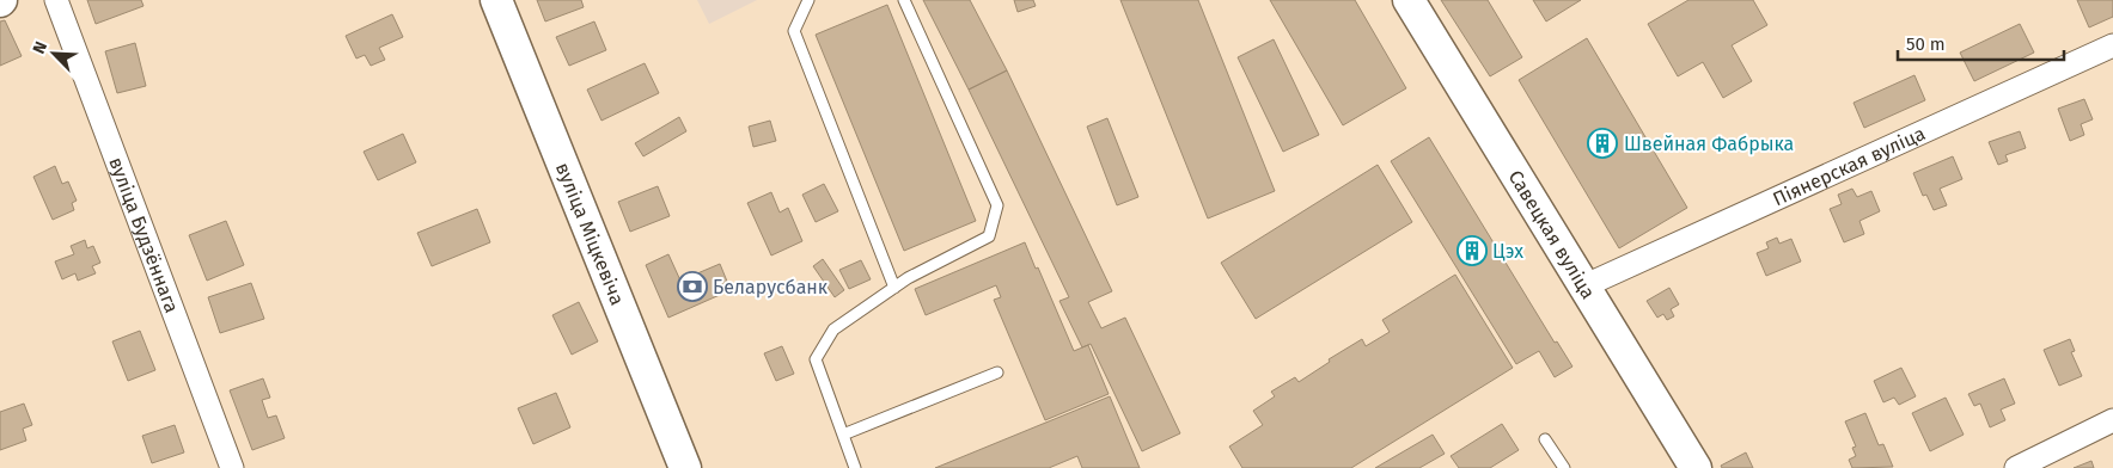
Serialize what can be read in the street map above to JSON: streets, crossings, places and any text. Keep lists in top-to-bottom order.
{
  "streets": {
    "street": [
      "Піянерская вуліца",
      "вуліца Будзённага",
      "вуліца Міцкевіча",
      "Савецкая вуліца"
    ]
  },
  "crossings": [
    ["Піянерская вуліца", "Савецкая вуліца"]
  ],
  "places": {
    "building": ["Швейная Фабрыка", "Цэх"],
    "bank": ["Беларусбанк"]
  },
  "scale_bar": "50 m",
  "north": "top left"
}
